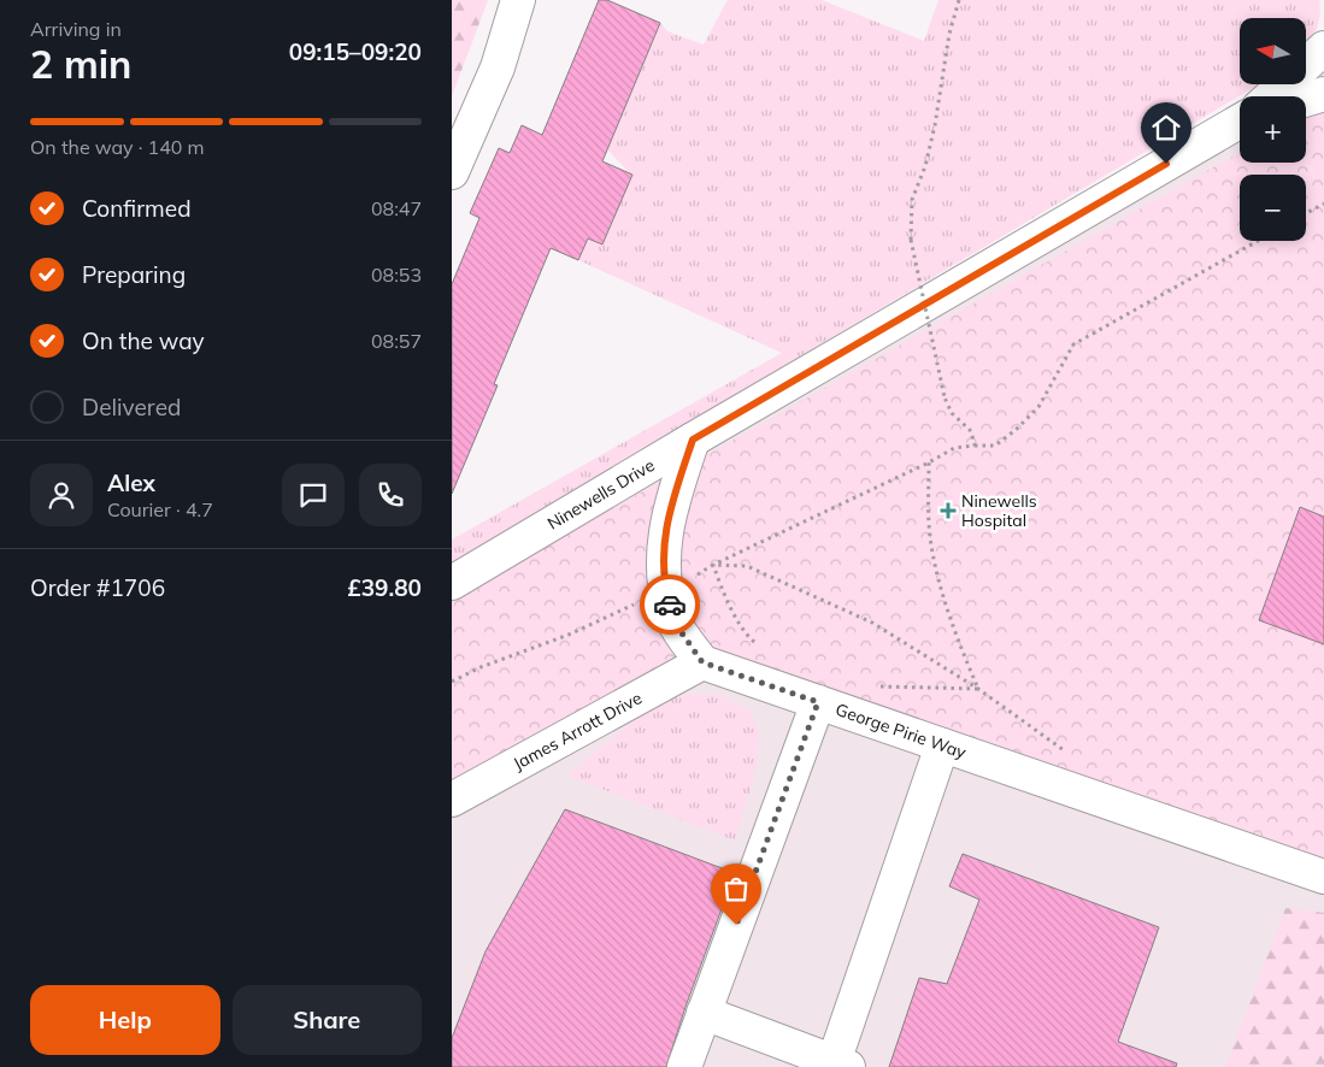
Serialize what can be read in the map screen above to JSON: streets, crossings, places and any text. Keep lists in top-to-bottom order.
{
  "streets": {
    "street": ["Ninewells Drive", "James Arrott Drive", "George Pirie Way"]
  },
  "crossings": [
    ["James Arrott Drive", "George Pirie Way"]
  ],
  "places": {
    "health": ["Ninewells Hospital"]
  },
  "north": "left",
  "page": {
    "heading": ["2 min", "Arriving in", "09:15–09:20"],
    "panel": [
      "Alex",
      "Courier · 4.7",
      "Order #1706",
      "£39.80"
    ],
    "map_buttons": ["+", "−"],
    "bar": "On the way · 140 m",
    "list": [
      ["Confirmed", "08:47"],
      ["Preparing", "08:53"],
      ["On the way", "08:57"],
      "Delivered"
    ],
    "buttons": ["Help", "Share"]
  }
}
